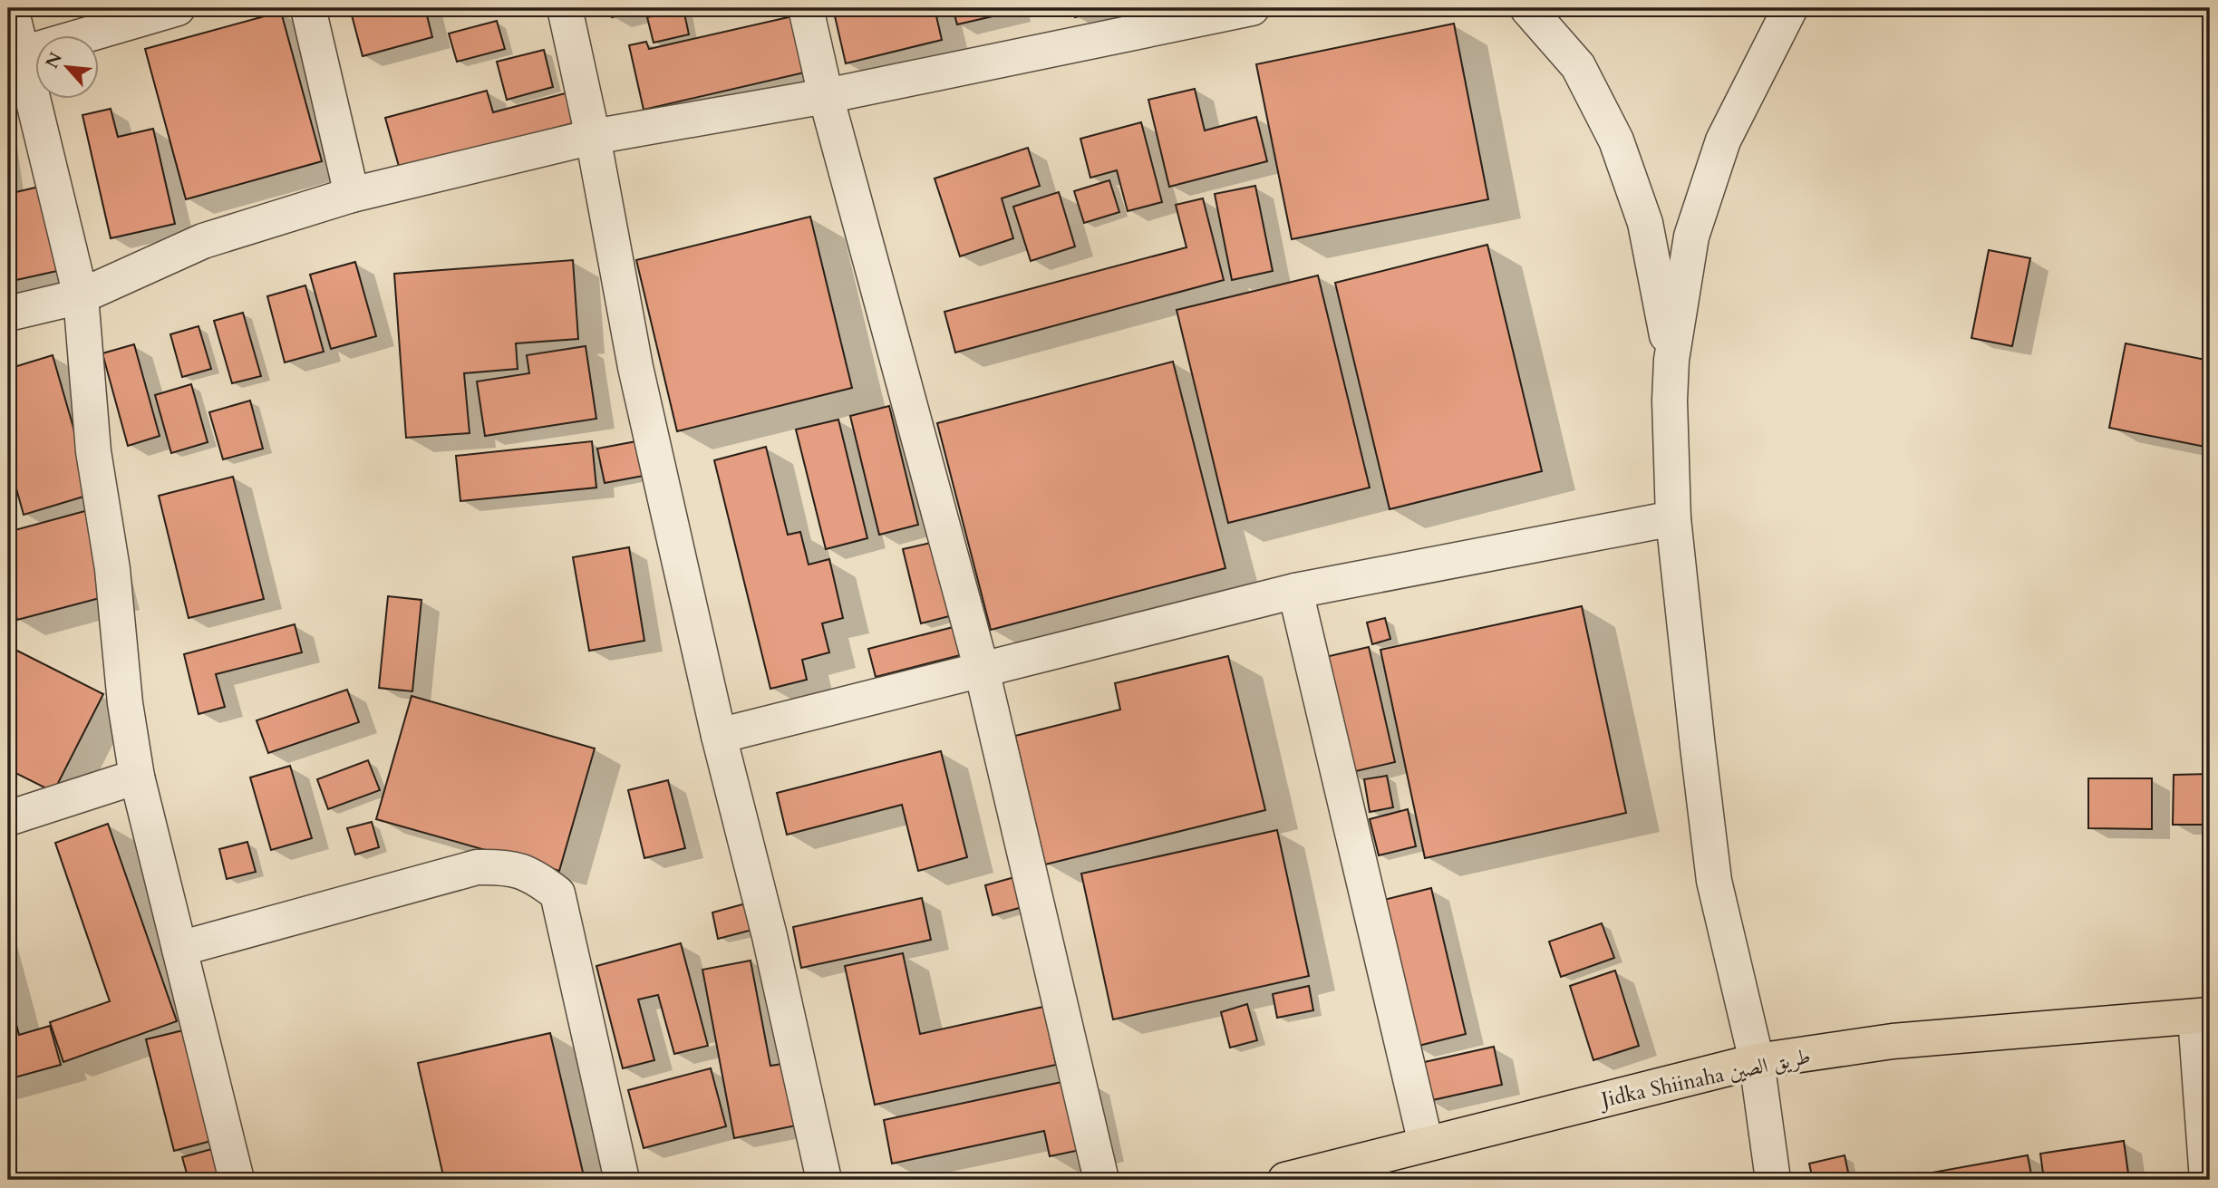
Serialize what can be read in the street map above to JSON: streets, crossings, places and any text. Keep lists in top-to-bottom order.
{
  "streets": {
    "main road": ["Jidka Shiinaha طريق الصين"]
  },
  "north": "top left"
}
